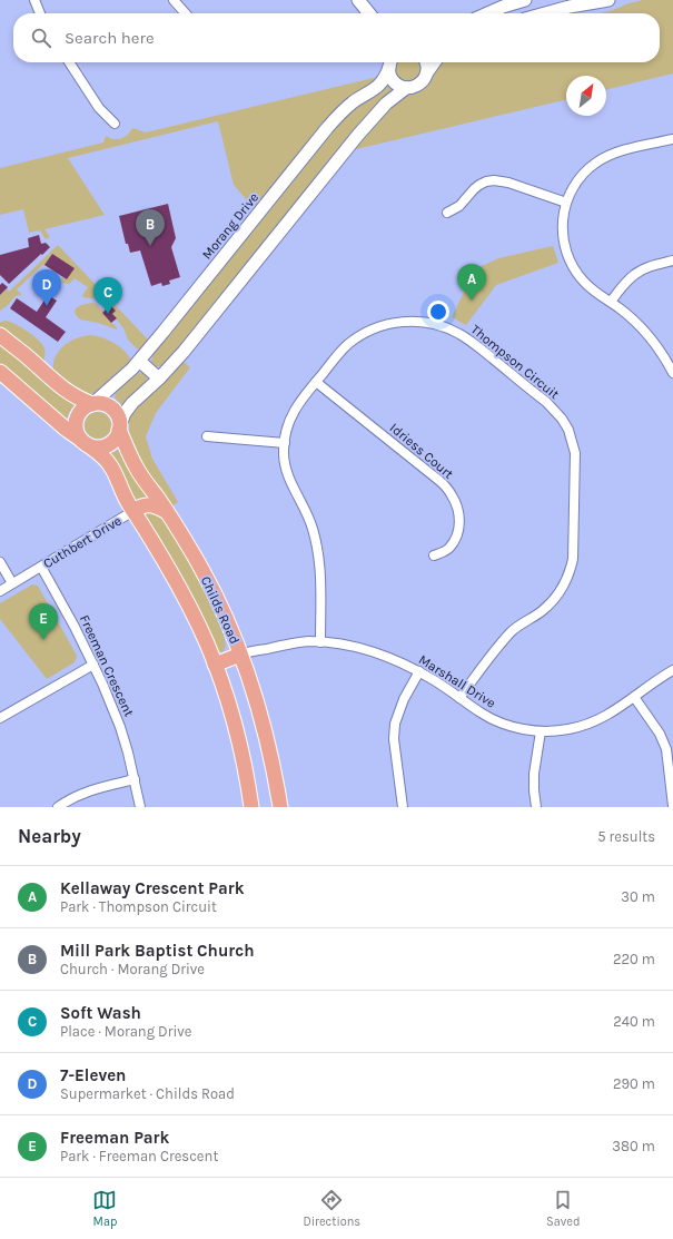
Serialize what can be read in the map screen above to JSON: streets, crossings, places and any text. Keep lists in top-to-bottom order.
{
  "streets": {
    "main road": ["Morang Drive", "Cuthbert Drive", "Childs Road"],
    "street": [
      "Thompson Circuit",
      "Idriess Court",
      "Freeman Crescent",
      "Marshall Drive"
    ]
  },
  "crossings": [
    ["Morang Drive", "Childs Road"],
    ["Thompson Circuit", "Idriess Court"],
    ["Thompson Circuit", "Marshall Drive"],
    ["Cuthbert Drive", "Childs Road"],
    ["Cuthbert Drive", "Freeman Crescent"],
    ["Childs Road", "Marshall Drive"]
  ],
  "north": "top right",
  "page": {
    "search": "Search here",
    "pins": [
      "B",
      "A",
      "D",
      "C",
      "E"
    ],
    "heading": ["Nearby", "5 results"],
    "list": [
      {
        "mark": "A",
        "name": "Kellaway Crescent Park",
        "note": "Park · Thompson Circuit",
        "value": "30 m"
      },
      {
        "mark": "B",
        "name": "Mill Park Baptist Church",
        "note": "Church · Morang Drive",
        "value": "220 m"
      },
      {
        "mark": "C",
        "name": "Soft Wash",
        "note": "Place · Morang Drive",
        "value": "240 m"
      },
      {
        "mark": "D",
        "name": "7-Eleven",
        "note": "Supermarket · Childs Road",
        "value": "290 m"
      },
      {
        "mark": "E",
        "name": "Freeman Park",
        "note": "Park · Freeman Crescent",
        "value": "380 m"
      }
    ],
    "nav": ["Map", "Directions", "Saved"]
  }
}
